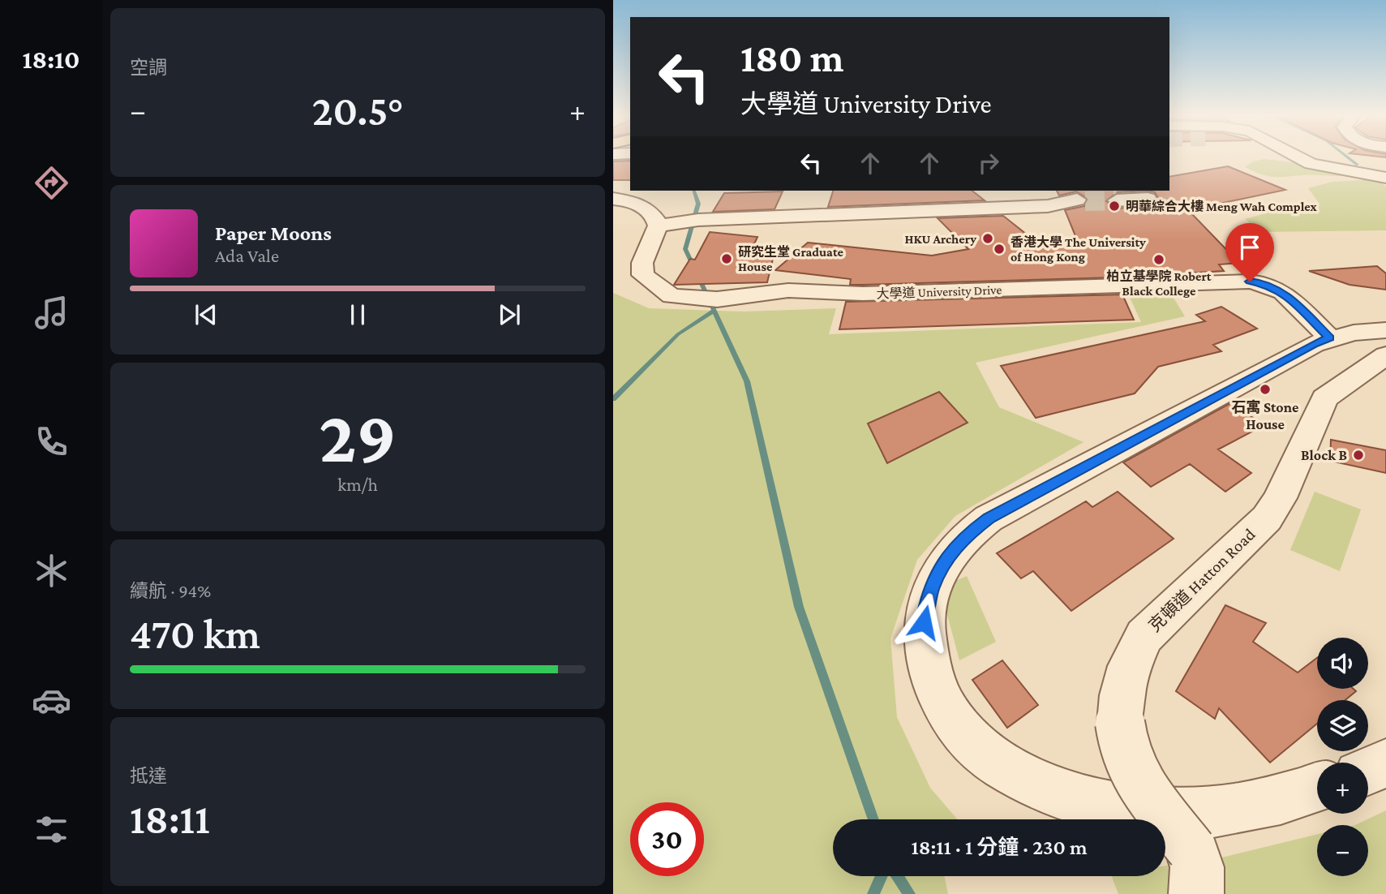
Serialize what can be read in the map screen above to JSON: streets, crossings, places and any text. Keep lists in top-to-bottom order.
{
  "streets": {
    "street": ["大學道 University Drive", "克頓道 Hatton Road"]
  },
  "places": [
    "明華綜合大樓 Meng Wah Complex",
    "HKU Archery",
    "香港大學 The University of Hong Kong",
    "研究生堂 Graduate House",
    "柏立基學院 Robert Black College",
    "石寓 Stone House",
    "Block B"
  ],
  "page": {
    "tabs": "18:10",
    "tile": [
      "空調",
      ["29", "km/h"],
      ["續航 · 94%", "470 km"],
      ["抵達", "18:11"]
    ],
    "turn": ["180 m", "大學道 University Drive"],
    "heat": ["−", "20.5°", "+"],
    "song": ["Paper Moons", "Ada Vale"],
    "map_buttons": ["+", "−"],
    "limit": "30",
    "trip": "18:11 · 1 分鐘 · 230 m"
  }
}
